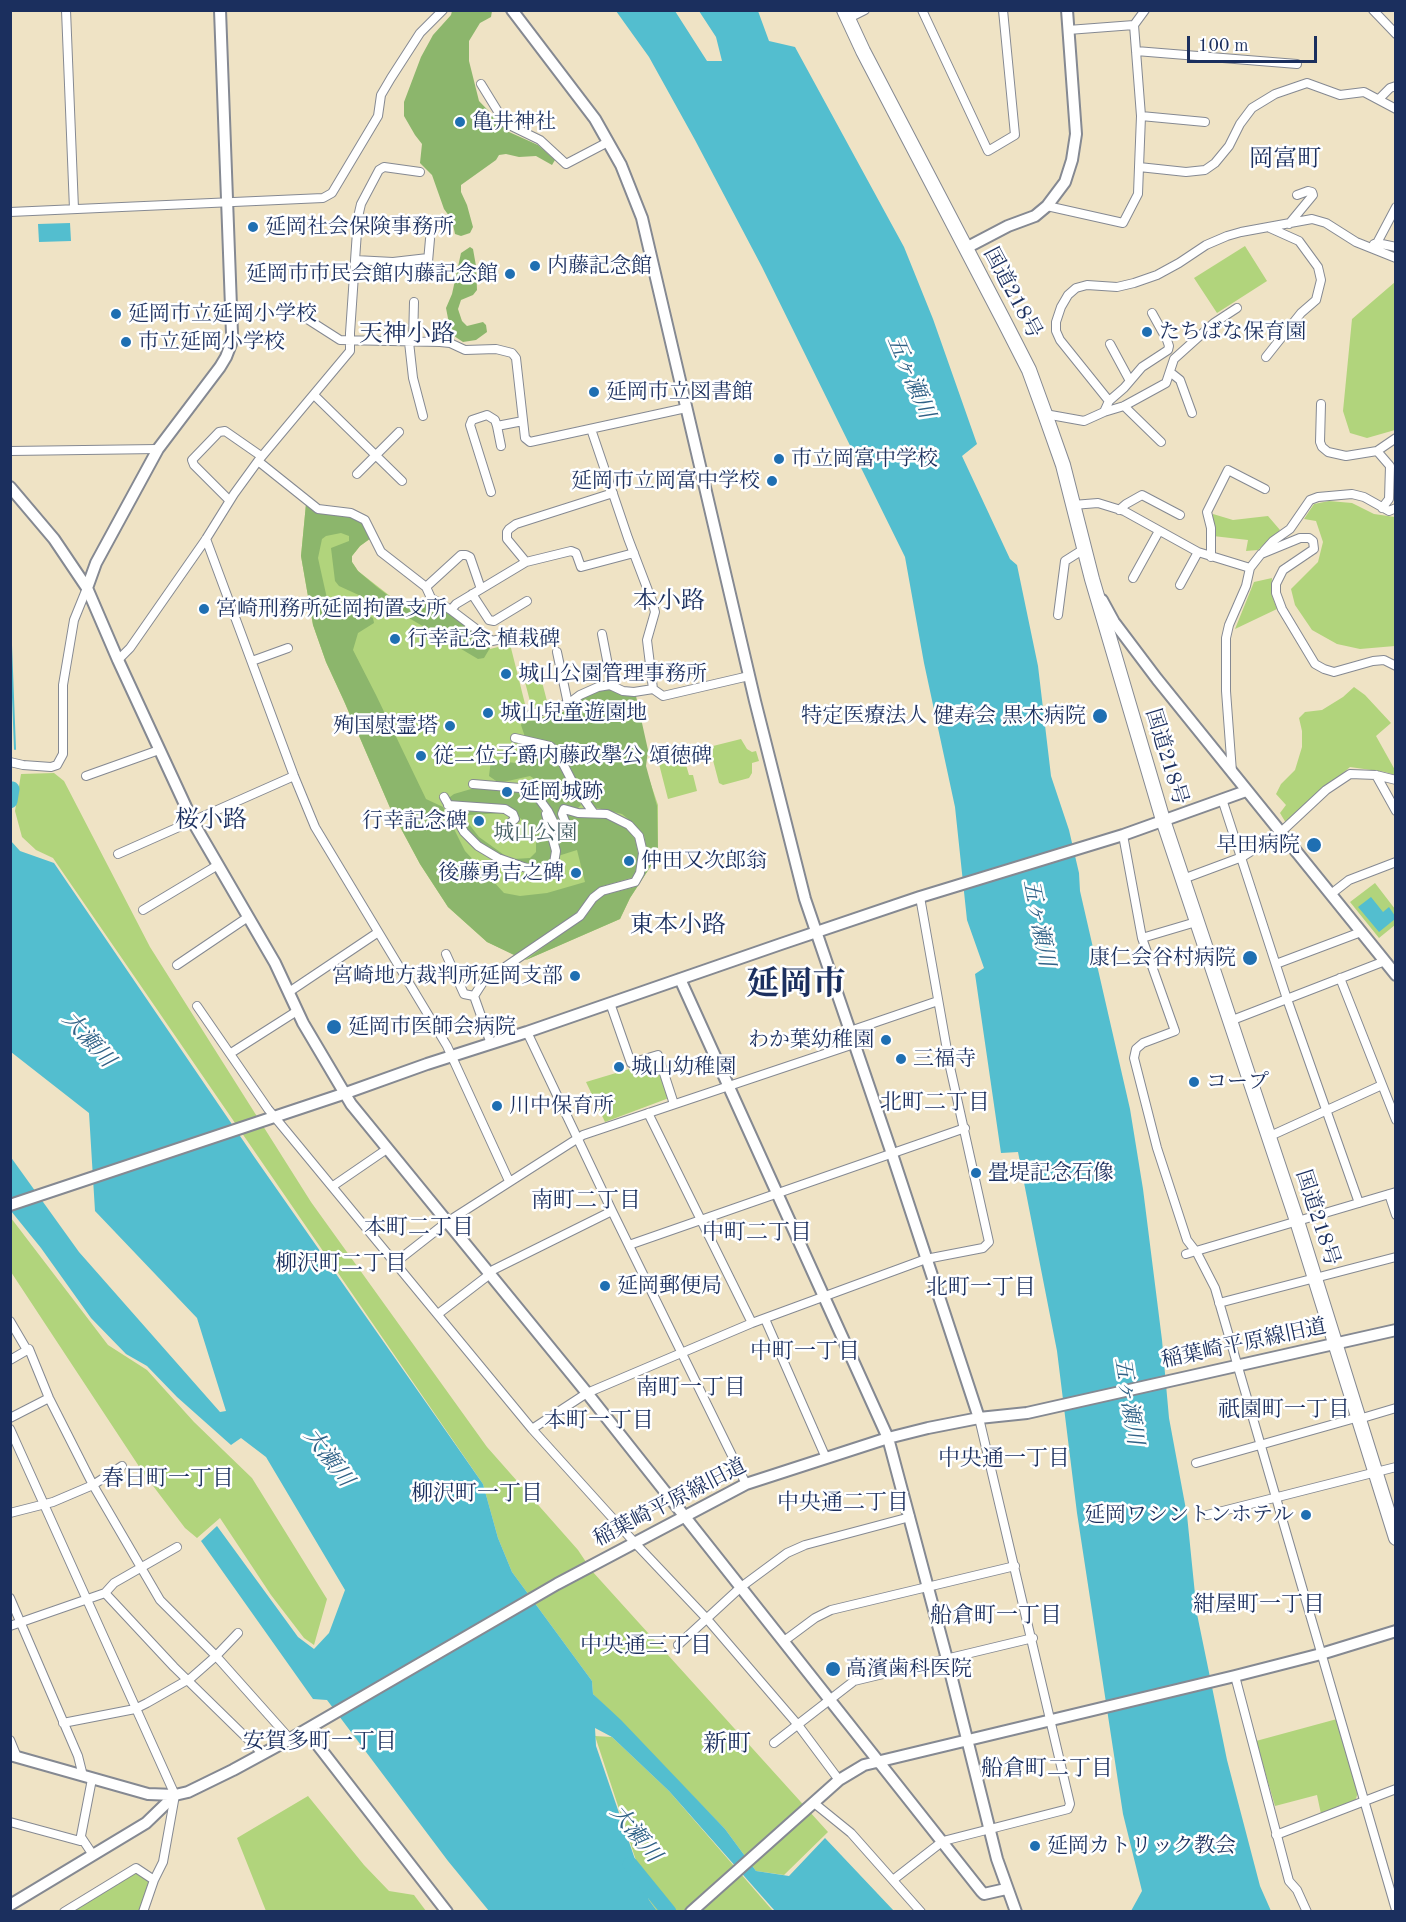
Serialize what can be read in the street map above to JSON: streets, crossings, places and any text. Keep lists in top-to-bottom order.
{
  "streets": {
    "highway": ["国道218号"],
    "street": ["稲葉崎平原線旧道"]
  },
  "crossings": [
    ["国道218号", "稲葉崎平原線旧道"]
  ],
  "districts": [
    "岡富町",
    "天神小路",
    "本小路",
    "桜小路",
    "東本小路",
    "延岡市",
    "北町二丁目",
    "南町二丁目",
    "本町二丁目",
    "中町二丁目",
    "柳沢町二丁目",
    "北町一丁目",
    "中町一丁目",
    "南町一丁目",
    "祇園町一丁目",
    "本町一丁目",
    "中央通一丁目",
    "春日町一丁目",
    "柳沢町一丁目",
    "中央通二丁目",
    "紺屋町一丁目",
    "船倉町一丁目",
    "中央通三丁目",
    "安賀多町一丁目",
    "新町",
    "船倉町二丁目"
  ],
  "water": ["五ヶ瀬川", "大瀬川"],
  "parks": ["城山公園"],
  "places": [
    "亀井神社",
    "延岡社会保険事務所",
    "内藤記念館",
    "延岡市市民会館内藤記念館",
    "延岡市立延岡小学校",
    "たちばな保育園",
    "市立延岡小学校",
    "延岡市立図書館",
    "市立岡富中学校",
    "延岡市立岡富中学校",
    "宮崎刑務所延岡拘置支所",
    "行幸記念 植栽碑",
    "城山公園管理事務所",
    "城山兒童遊園地",
    "特定医療法人 健寿会 黒木病院",
    "殉国慰霊塔",
    "従二位子爵内藤政擧公 頌徳碑",
    "延岡城跡",
    "行幸記念碑",
    "早田病院",
    "仲田又次郎翁",
    "後藤勇吉之碑",
    "康仁会谷村病院",
    "宮崎地方裁判所延岡支部",
    "延岡市医師会病院",
    "わか葉幼稚園",
    "三福寺",
    "城山幼稚園",
    "コープ",
    "川中保育所",
    "畳堤記念石像",
    "延岡郵便局",
    "延岡ワシントンホテル",
    "高濱歯科医院",
    "延岡カトリック教会"
  ],
  "scale_bar": "100 m"
}
